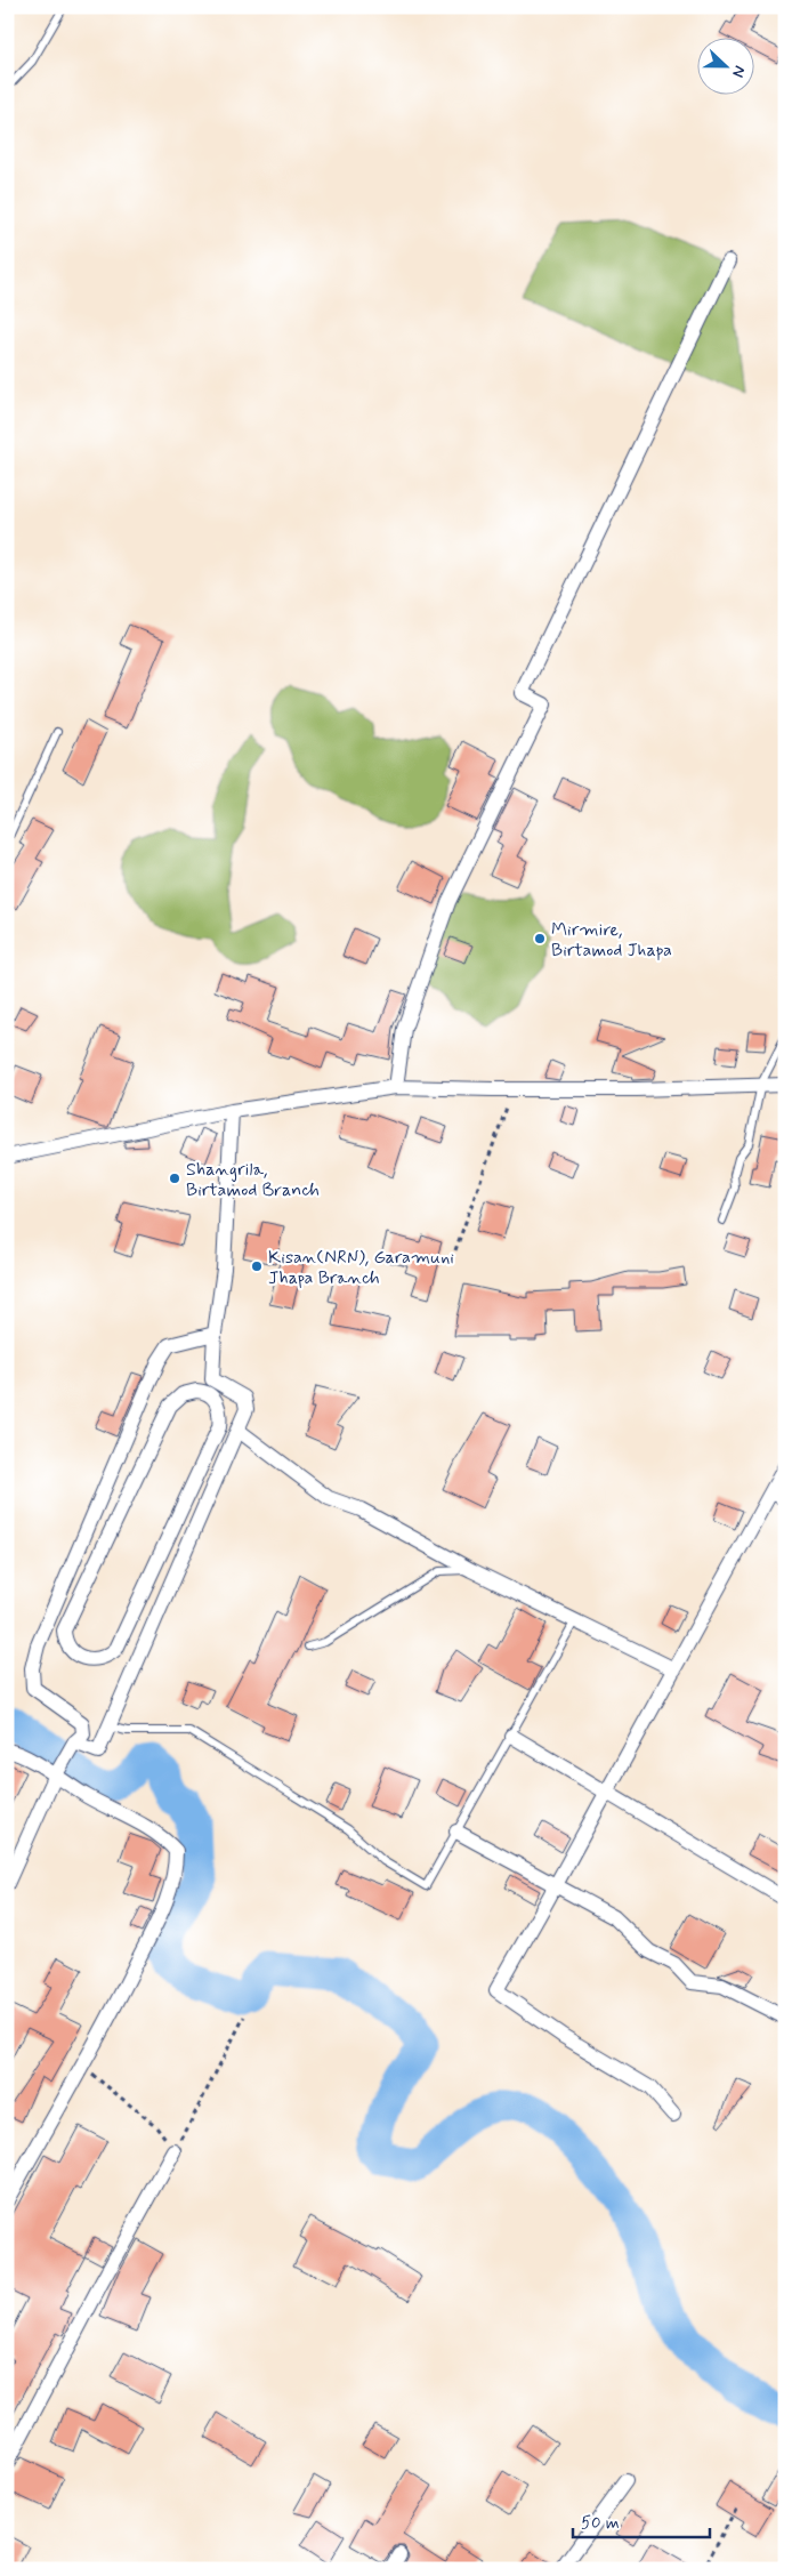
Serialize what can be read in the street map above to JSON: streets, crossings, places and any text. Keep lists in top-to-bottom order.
{
  "places": ["Mirmire, Birtamod Jhapa", "Shangrila, Birtamod Branch", "Kisan(NRN), Garamuni Jhapa Branch"],
  "scale_bar": "50 m",
  "north": "right"
}
